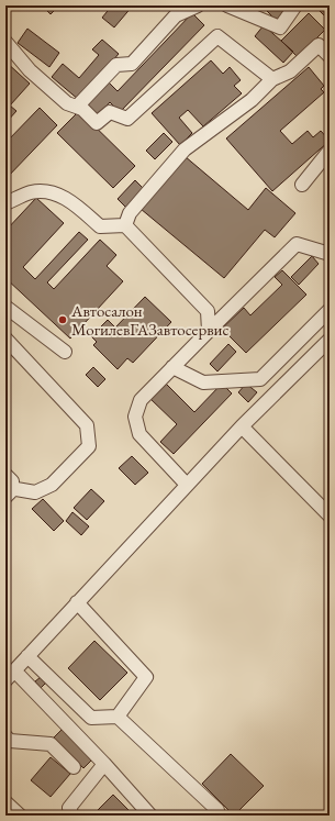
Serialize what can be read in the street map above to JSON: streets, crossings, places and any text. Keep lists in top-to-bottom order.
{
  "places": ["Автосалон МогилевГАЗавтосервис"]
}
